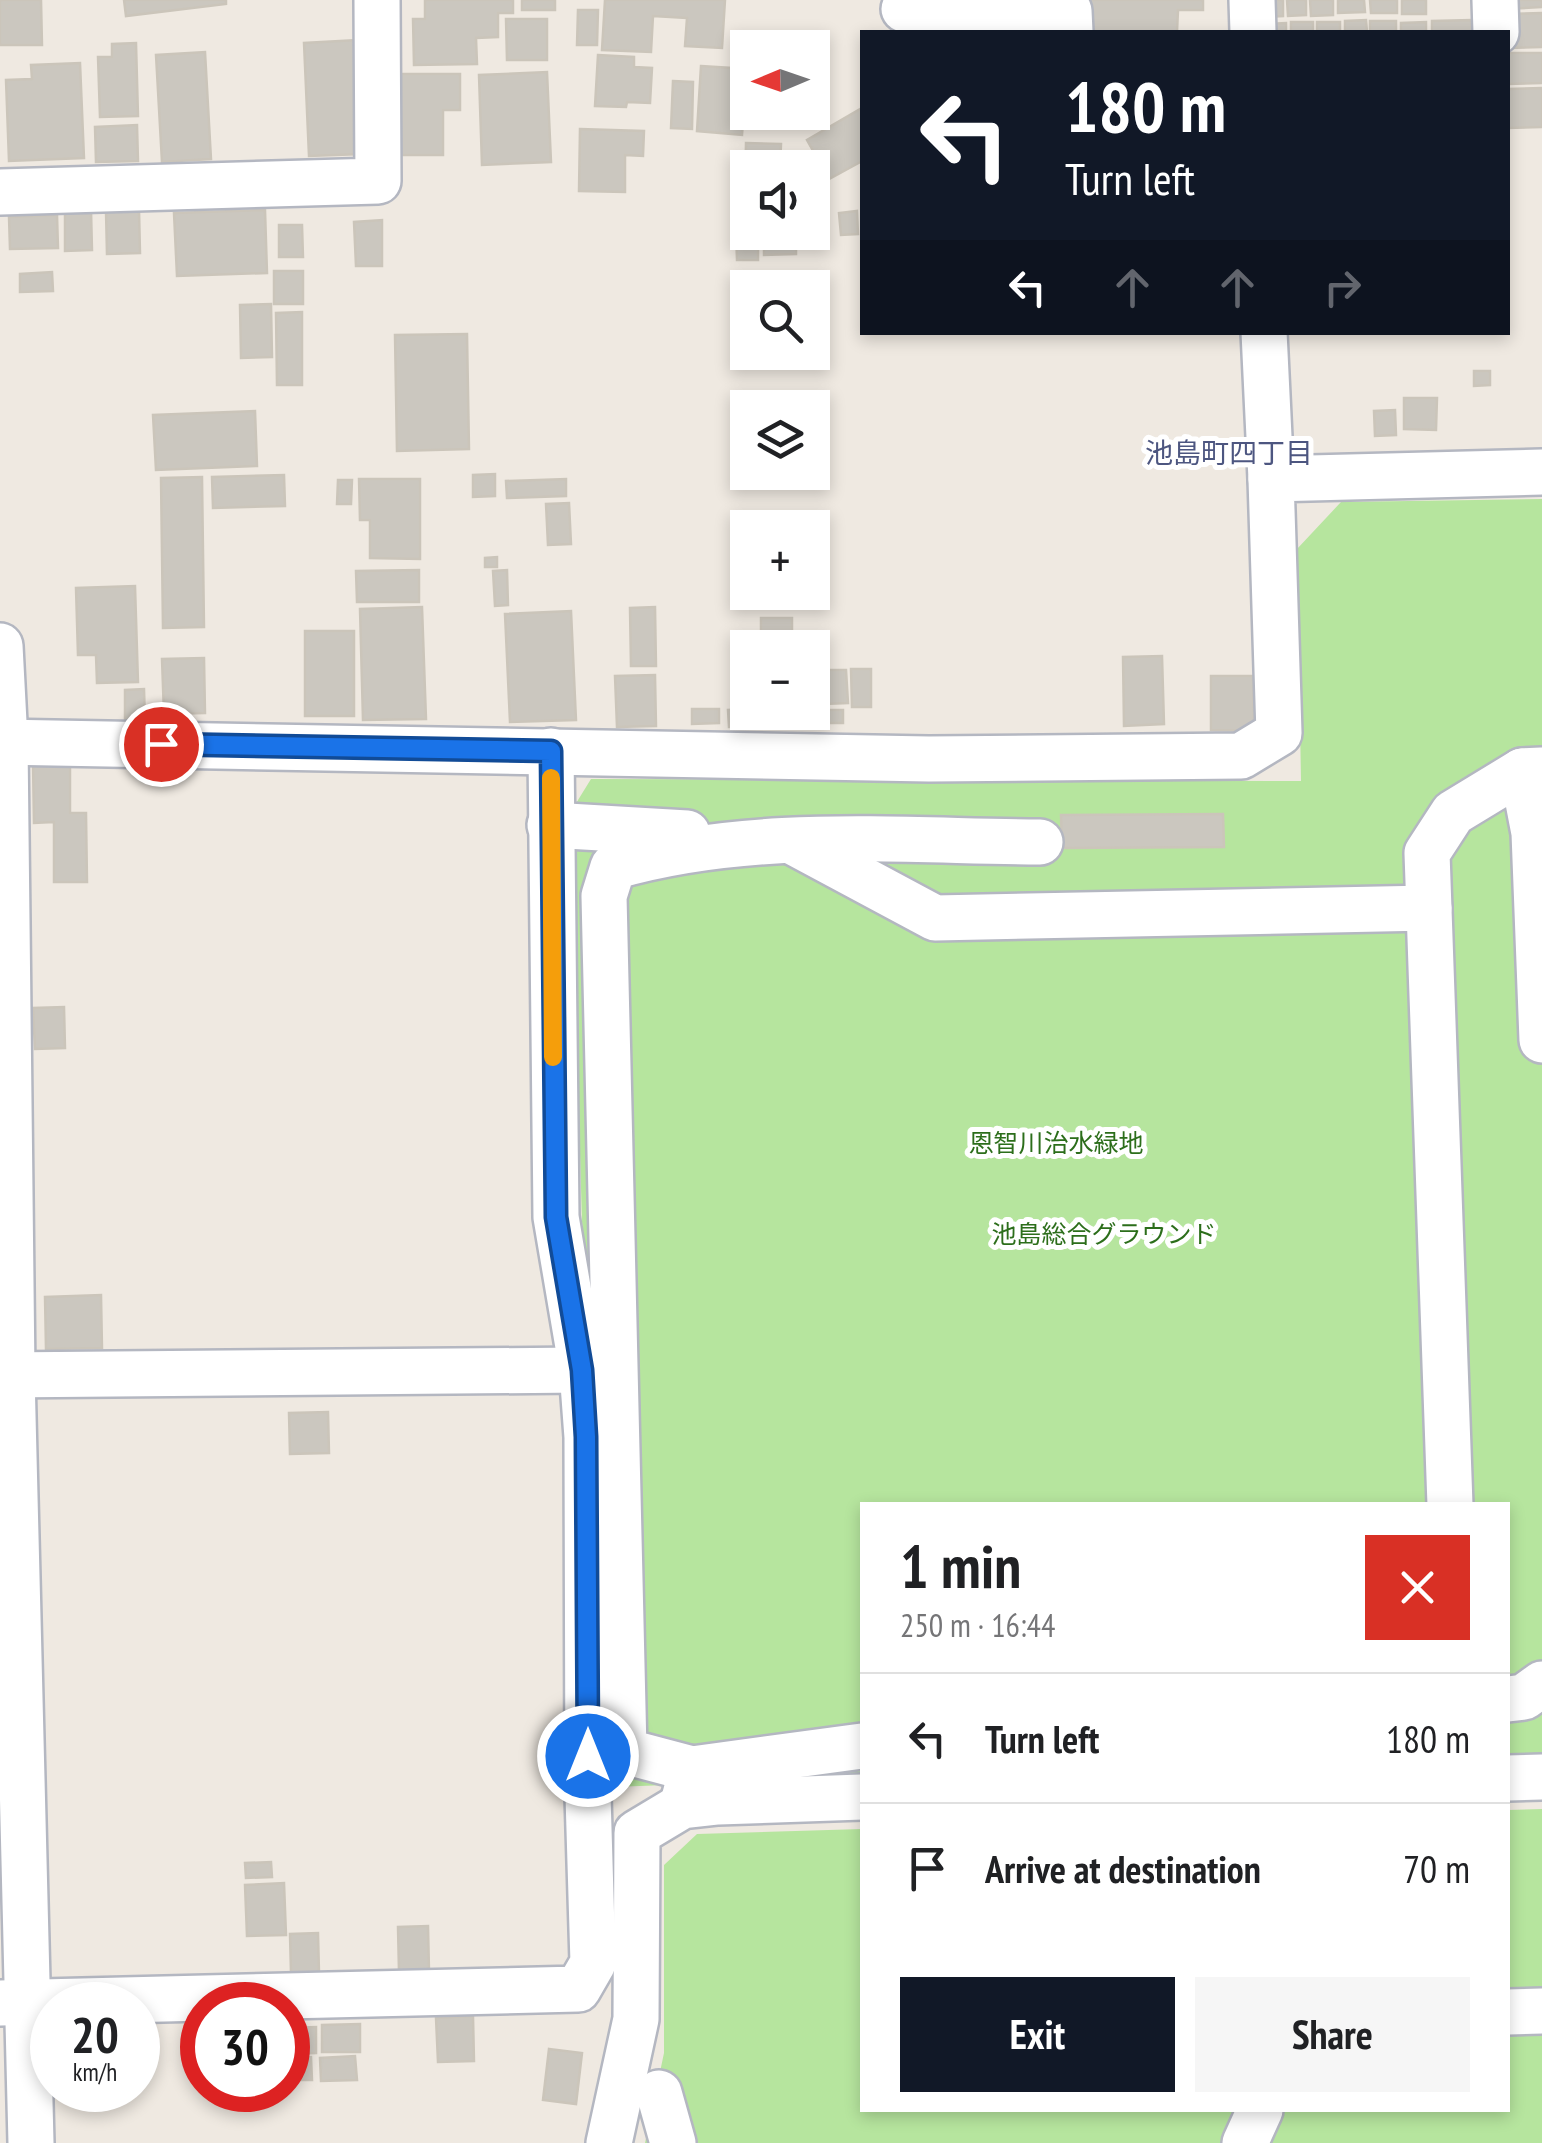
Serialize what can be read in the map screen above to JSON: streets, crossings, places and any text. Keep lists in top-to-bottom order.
{
  "districts": ["池島町四丁目"],
  "parks": ["恩智川治水緑地", "池島総合グラウンド"],
  "north": "left",
  "page": {
    "map_buttons": ["+", "−"],
    "turn": ["180 m", "Turn left"],
    "heading": ["1 min", "250 m · 16:44"],
    "list": [
      {
        "name": "Turn left",
        "value": "180 m"
      },
      {
        "name": "Arrive at destination",
        "value": "70 m"
      }
    ],
    "buttons": ["Exit", "Share"],
    "speed": "20 km/h",
    "limit": "30"
  }
}
